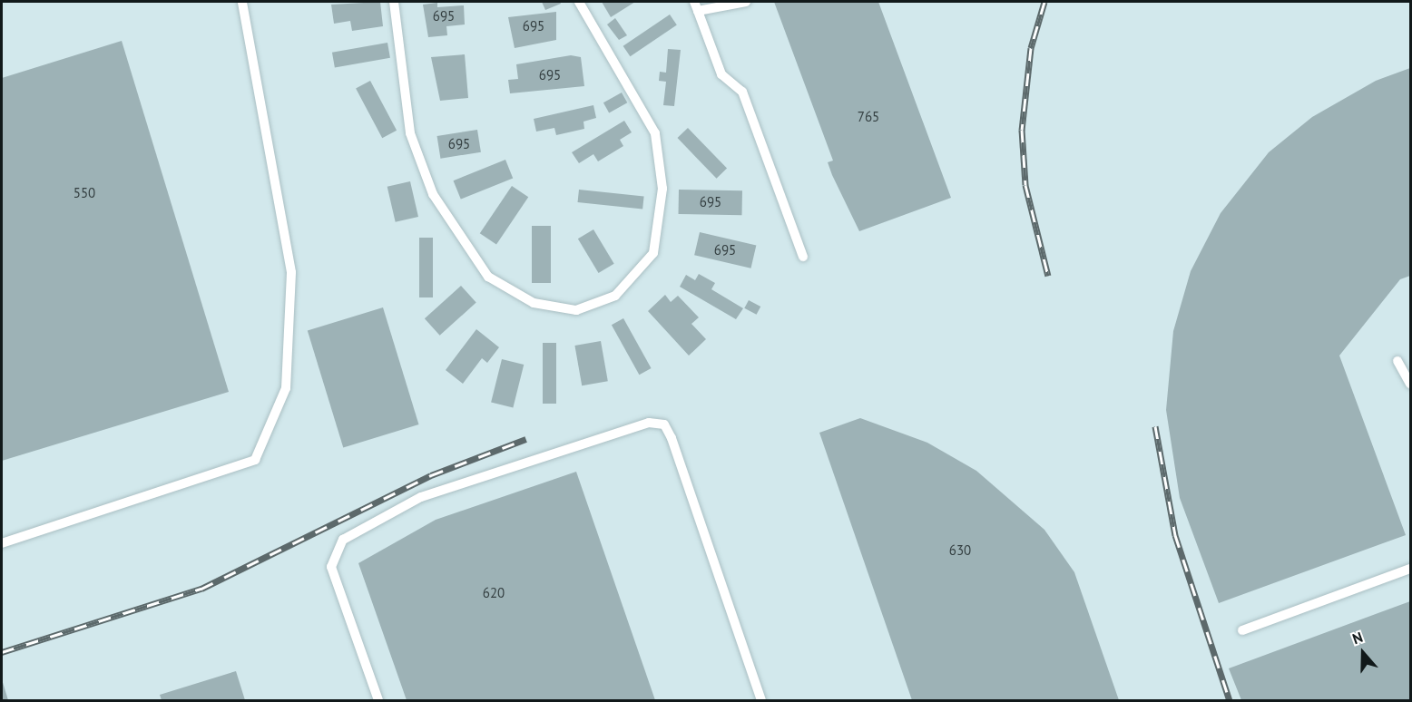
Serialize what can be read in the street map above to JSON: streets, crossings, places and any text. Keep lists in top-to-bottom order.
{
  "house_numbers": [
    "695",
    "695",
    "695",
    "765",
    "695",
    "550",
    "695",
    "695",
    "630",
    "620"
  ],
  "north": "top"
}
